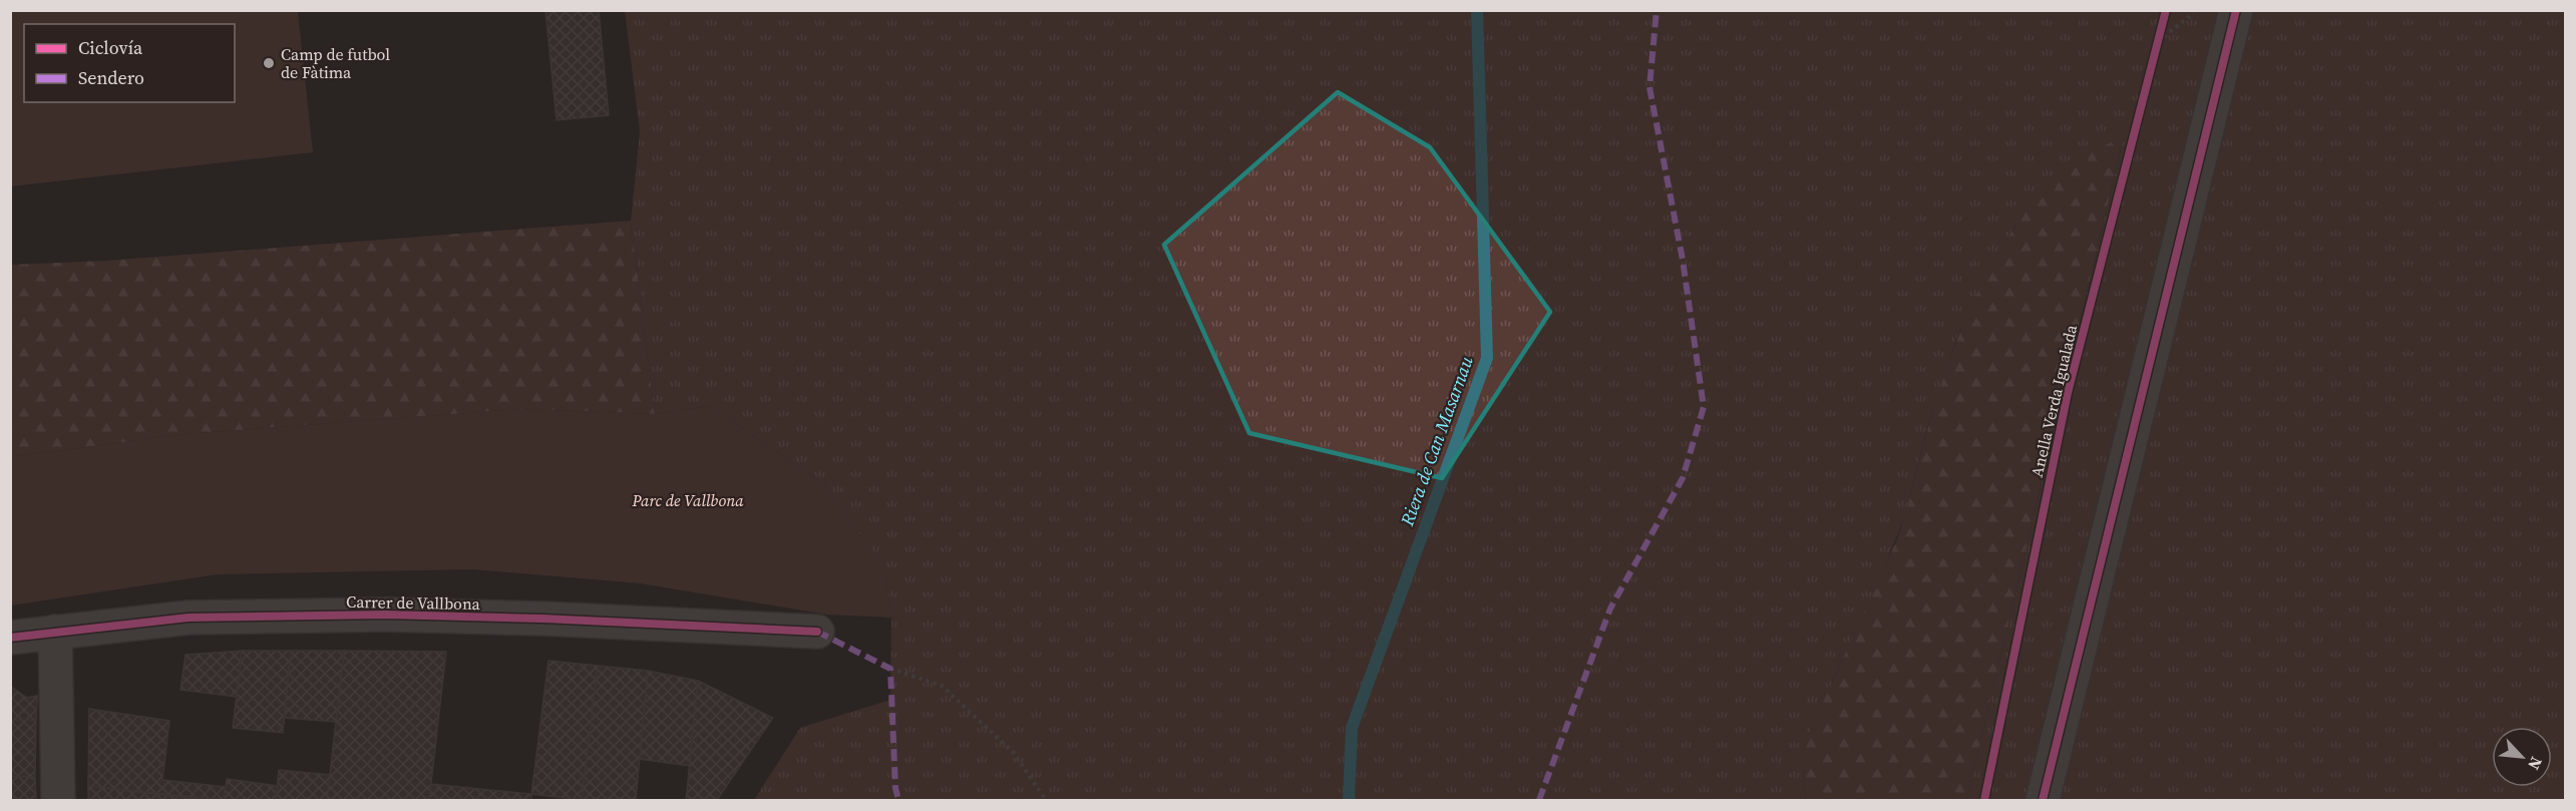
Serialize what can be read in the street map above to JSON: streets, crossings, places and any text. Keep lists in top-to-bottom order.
{
  "streets": {
    "street": ["Carrer de Vallbona"],
    "cycle path": ["Anella Verda Igualada"]
  },
  "water": ["Riera de Can Masarnau"],
  "parks": ["Parc de Vallbona"],
  "places": ["Camp de futbol de Fàtima"],
  "legend": ["Ciclovía", "Sendero"],
  "north": "bottom right"
}
